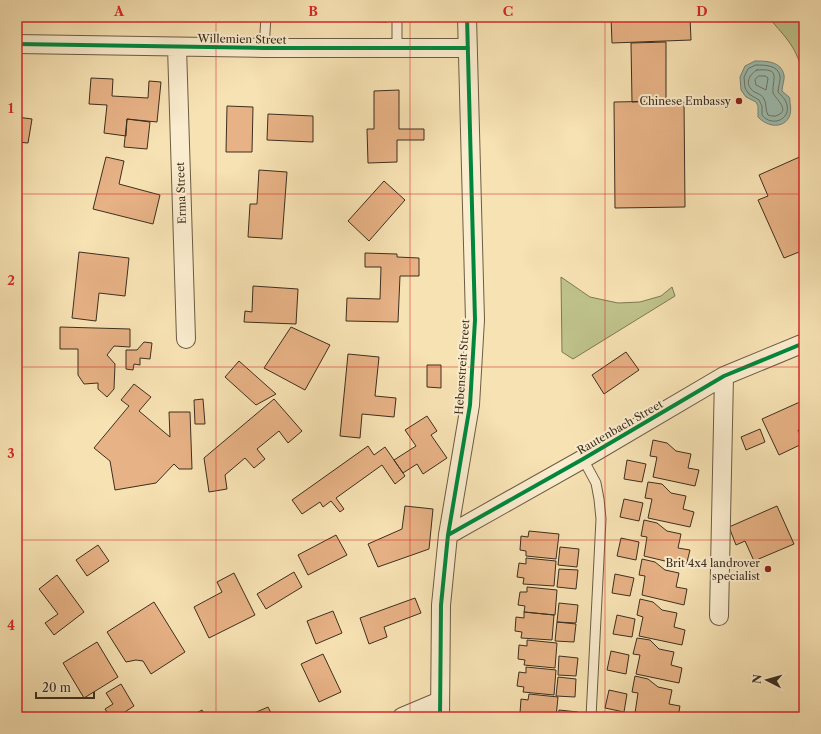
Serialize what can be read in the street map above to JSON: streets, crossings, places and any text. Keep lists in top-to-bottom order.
{
  "streets": {
    "street": [
      "Willemien Street",
      "Erma Street",
      "Hebenstreit Street",
      "Rautenbach Street"
    ]
  },
  "crossings": [
    ["Willemien Street", "Erma Street"],
    ["Willemien Street", "Hebenstreit Street"],
    ["Hebenstreit Street", "Rautenbach Street"]
  ],
  "places": ["Chinese Embassy", "Brit 4x4 landrover specialist"],
  "scale_bar": "20 m",
  "north": "left",
  "grid": {
    "columns": [
      "A",
      "B",
      "C",
      "D"
    ],
    "rows": [
      "1",
      "2",
      "3",
      "4"
    ]
  }
}
